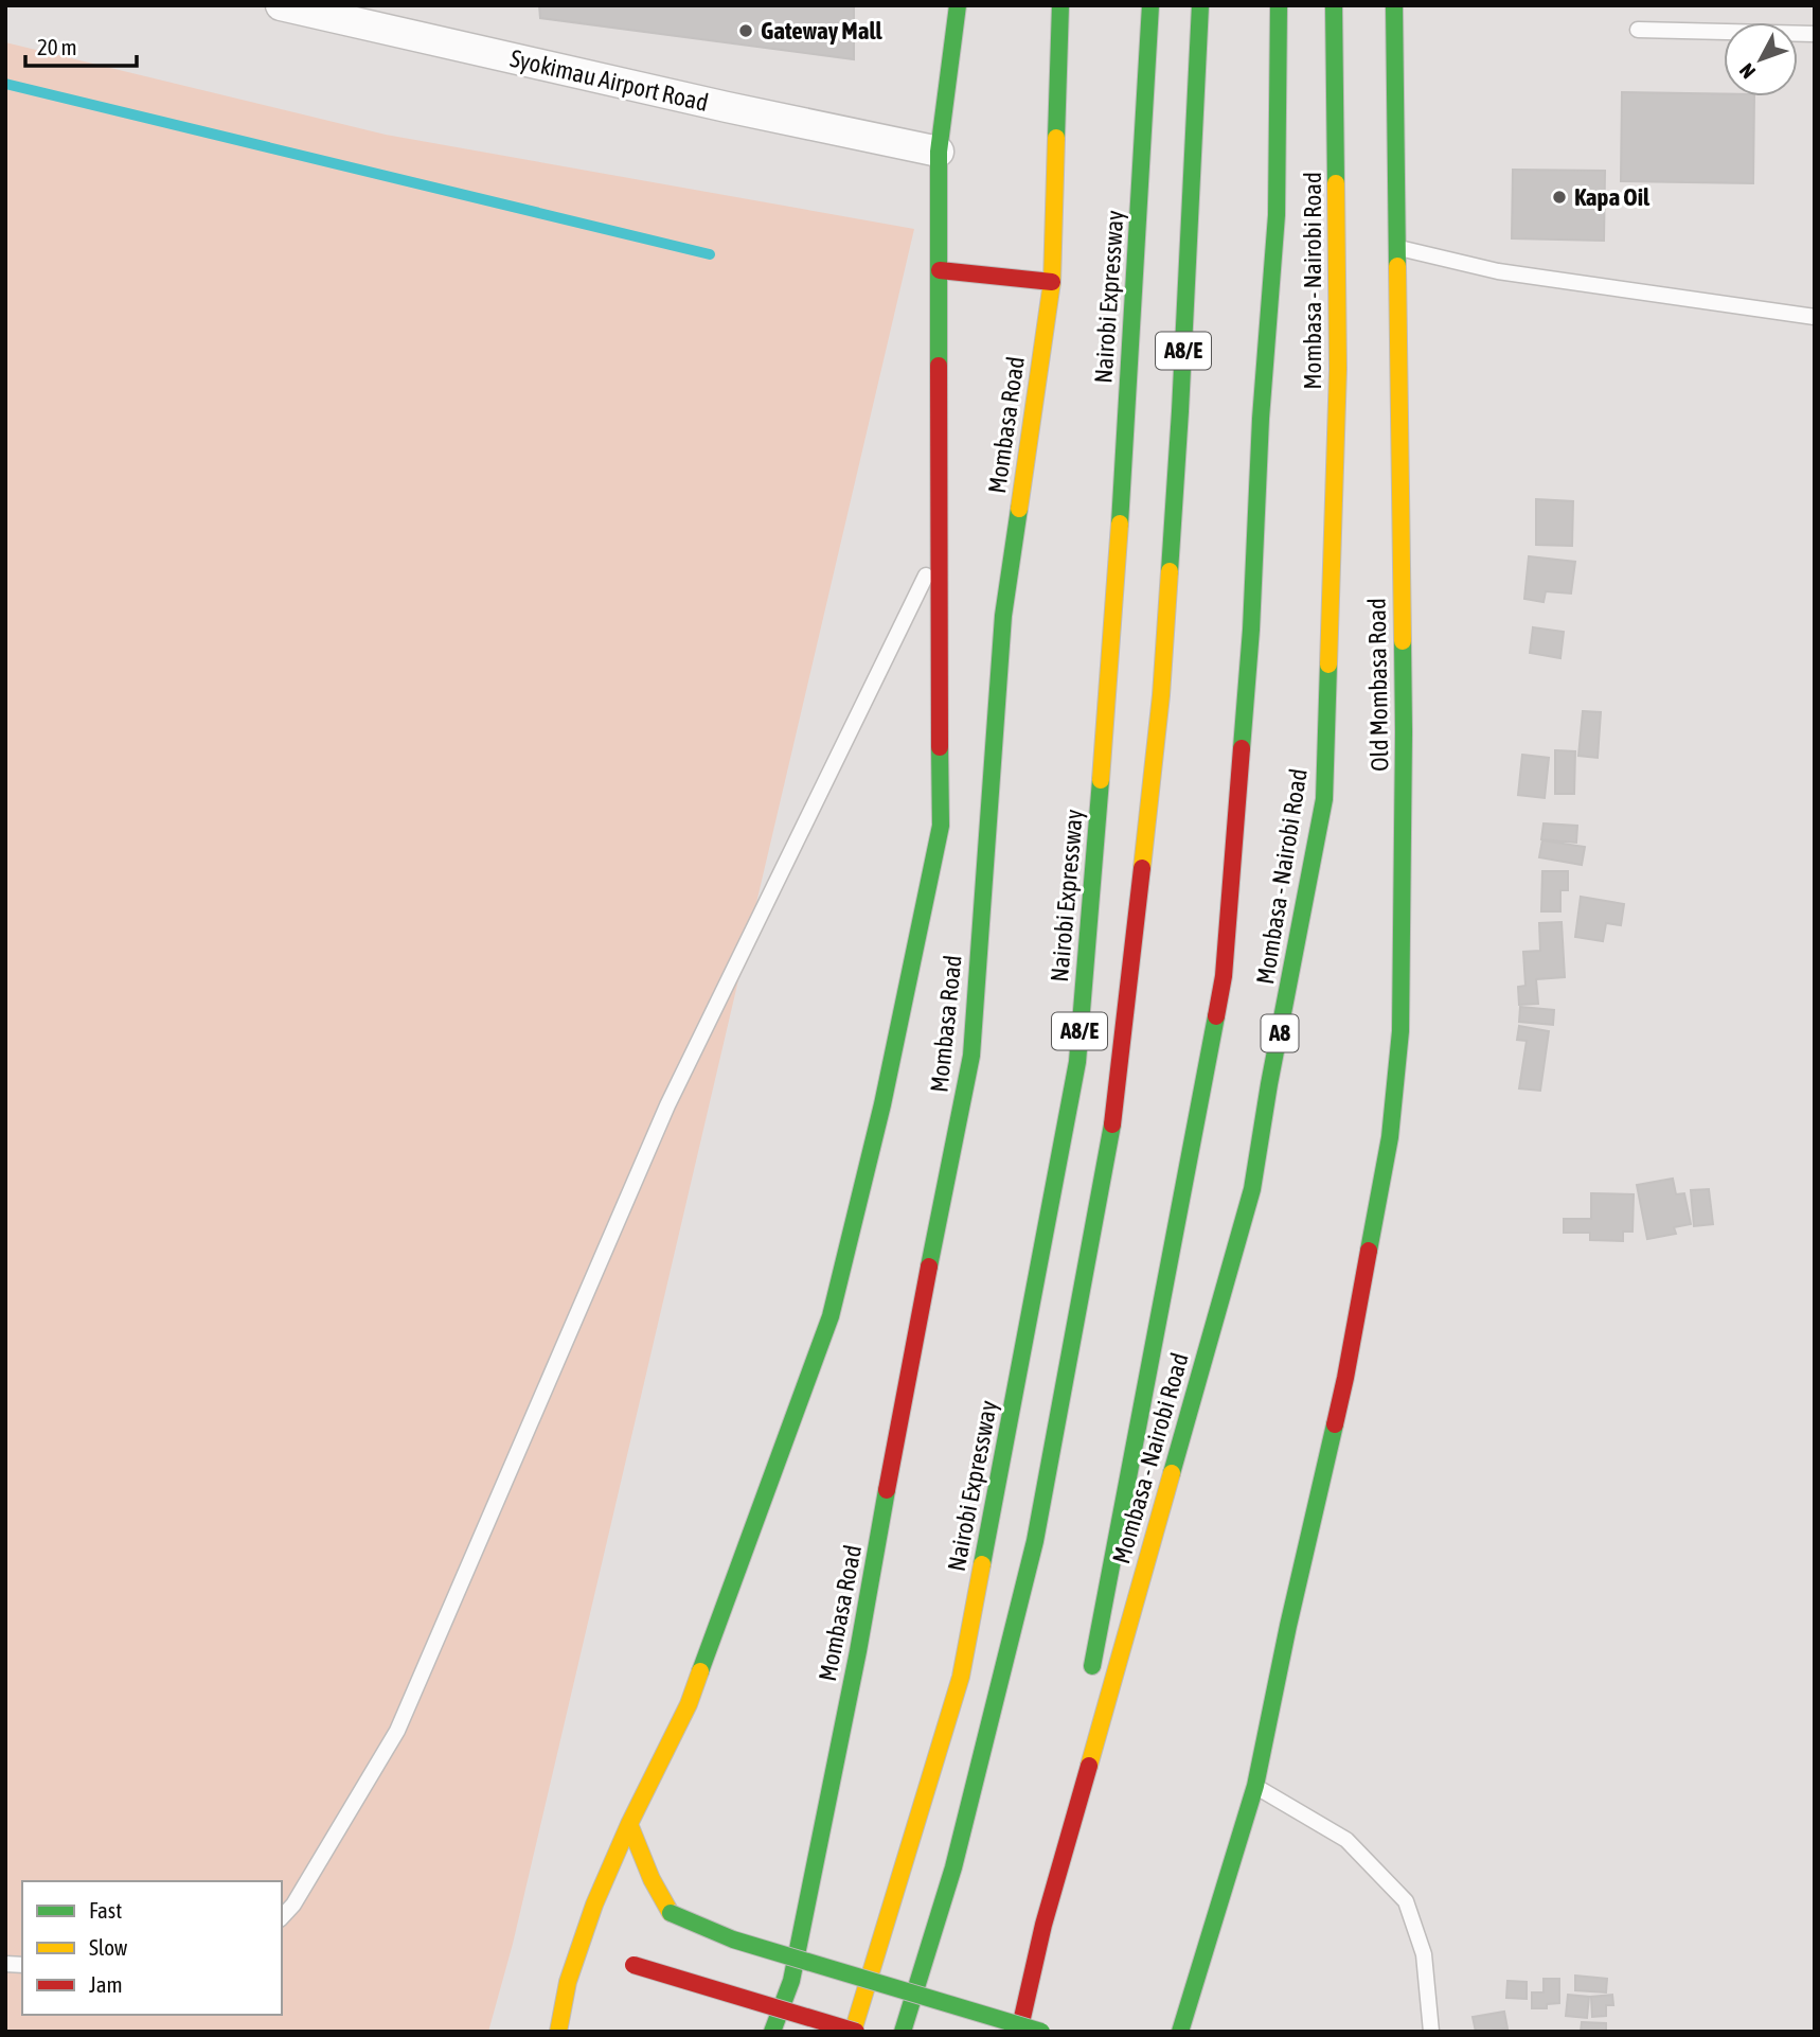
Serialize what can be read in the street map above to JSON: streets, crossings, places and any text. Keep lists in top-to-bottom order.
{
  "streets": {
    "main road": [
      "Mombasa - Nairobi Road",
      "Nairobi Expressway",
      "A8/E",
      "Mombasa Road",
      "Old Mombasa Road",
      "A8"
    ],
    "street": ["Syokimau Airport Road"]
  },
  "places": ["Gateway Mall", "Kapa Oil"],
  "legend": ["Fast", "Slow", "Jam"],
  "scale_bar": "20 m",
  "north": "bottom left"
}
